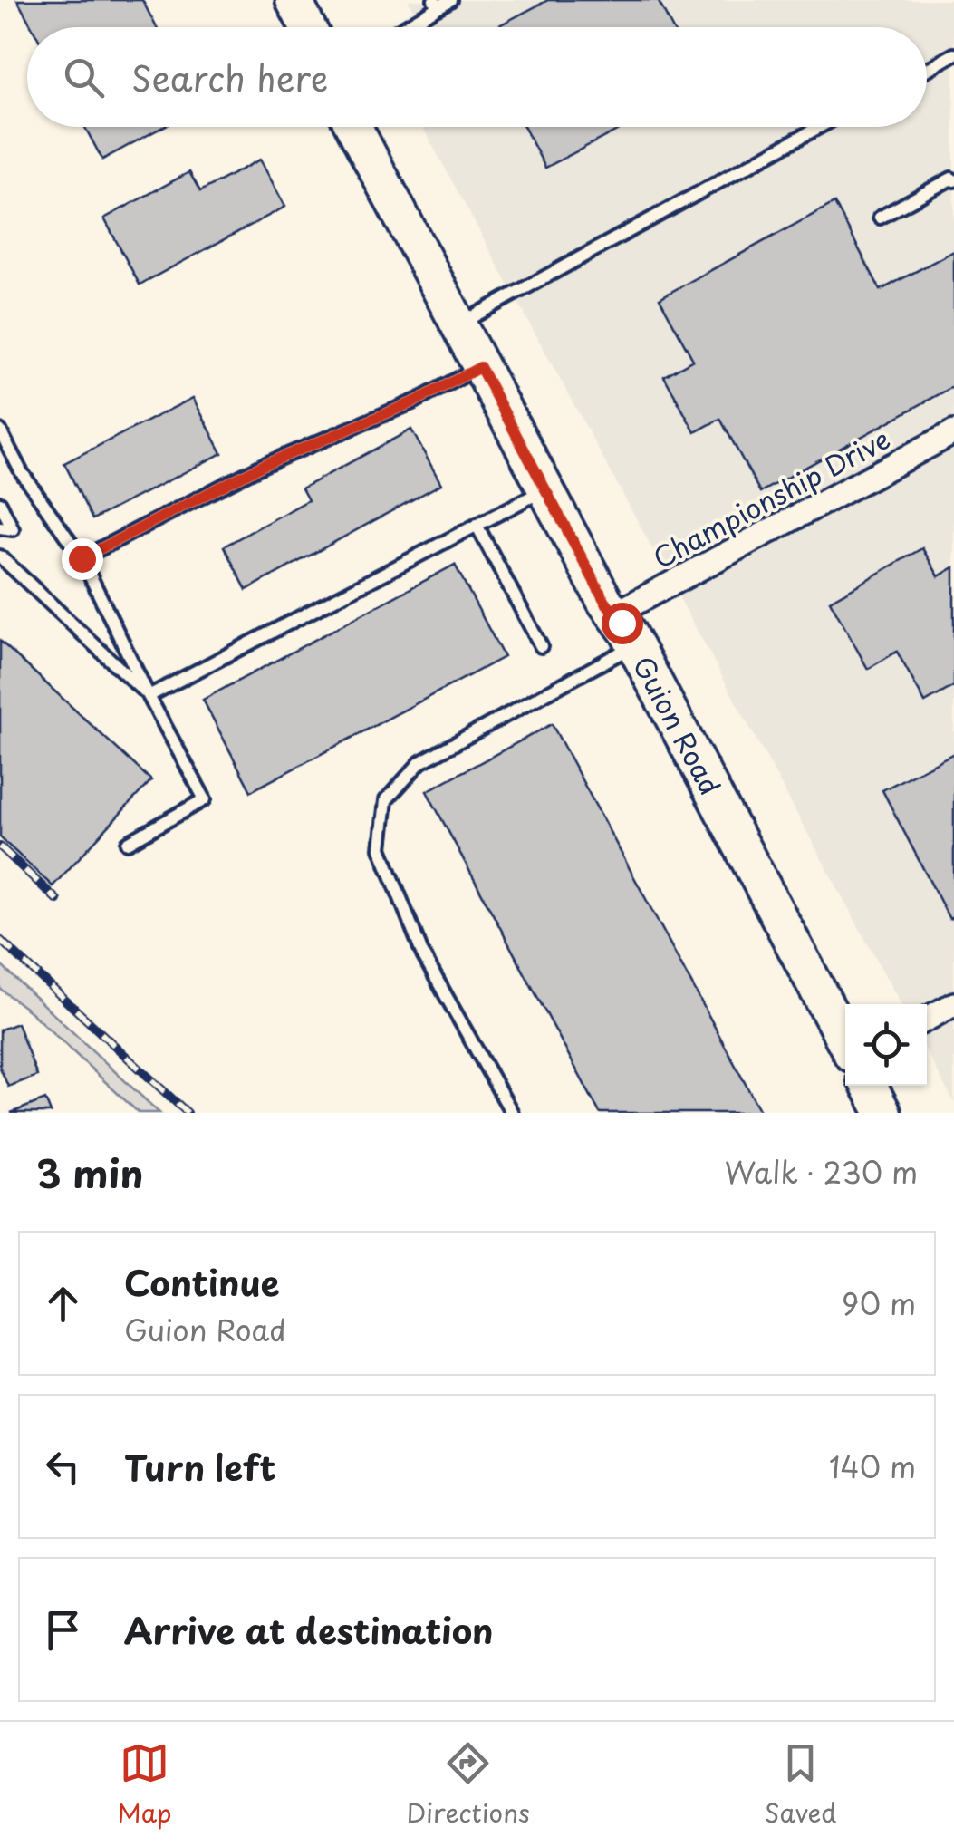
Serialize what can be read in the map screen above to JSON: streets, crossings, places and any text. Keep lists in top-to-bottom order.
{
  "streets": {
    "street": ["Championship Drive", "Guion Road"]
  },
  "crossings": [
    ["Championship Drive", "Guion Road"]
  ],
  "page": {
    "search": "Search here",
    "heading": ["3 min", "Walk · 230 m"],
    "list": [
      ["Continue", "Guion Road", "90 m"],
      ["Turn left", "140 m"],
      "Arrive at destination"
    ],
    "nav": ["Map", "Directions", "Saved"]
  }
}
